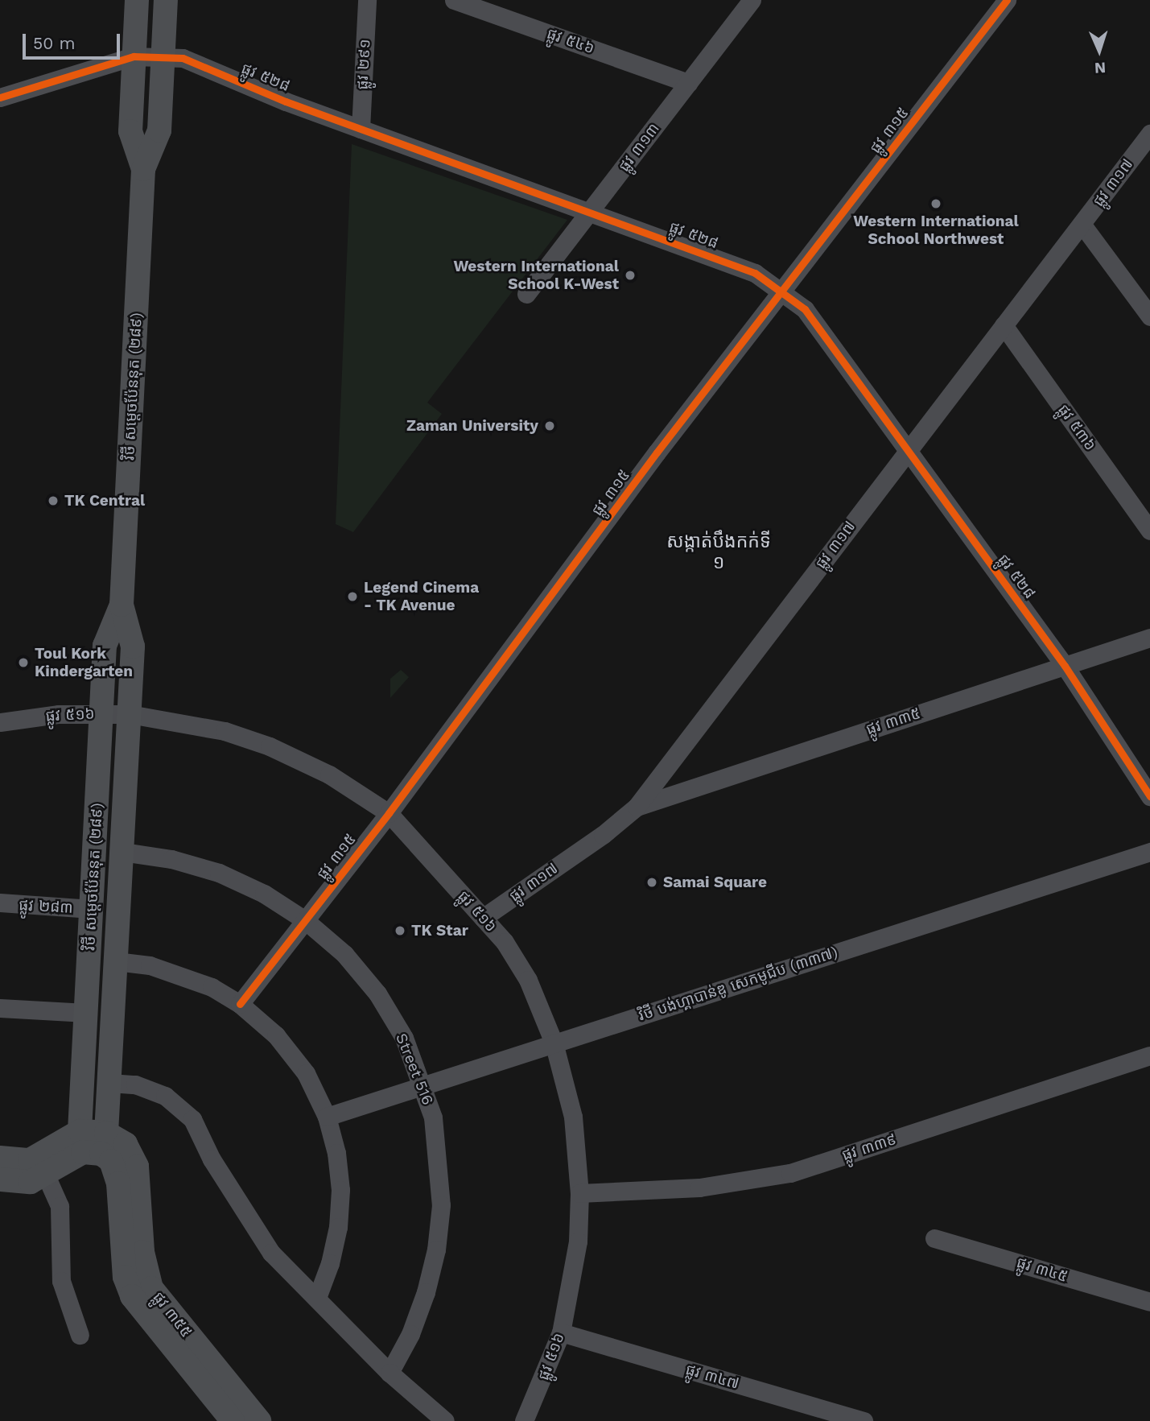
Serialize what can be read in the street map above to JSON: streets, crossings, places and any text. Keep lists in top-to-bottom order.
{
  "streets": {
    "main road": ["វិថី សម្តេចប៉ែននុត (២៨៩)", "ផ្លូវ ៣៥៥"],
    "street": [
      "ផ្លូវ ៥៤៦",
      "ផ្លូវ ២៩១",
      "ផ្លូវ ៥២៨",
      "ផ្លូវ ៣១៥",
      "ផ្លូវ ៣១៣",
      "ផ្លូវ ៣១៧",
      "ផ្លូវ ៥៣៦",
      "ផ្លូវ ៥១៦",
      "ផ្លូវ ៣៣៥",
      "ផ្លូវ ២៨៣",
      "វិថី បង់ហ្គាបាន់ឌូ សេកមូជីប (៣៣៧)",
      "Street 516",
      "ផ្លូវ ៣៣៩",
      "ផ្លូវ ៣៤៥",
      "ផ្លូវ ៣៤៧"
    ]
  },
  "crossings": [
    ["ផ្លូវ ៥៤៦", "ផ្លូវ ៣១៣"],
    ["ផ្លូវ ២៩១", "ផ្លូវ ៥២៨"],
    ["ផ្លូវ ៥២៨", "ផ្លូវ ៣១៥"],
    ["ផ្លូវ ៥២៨", "ផ្លូវ ៣១៣"],
    ["ផ្លូវ ៥២៨", "ផ្លូវ ៣១៧"],
    ["ផ្លូវ ៥២៨", "វិថី សម្តេចប៉ែននុត (២៨៩)"],
    ["ផ្លូវ ៥២៨", "ផ្លូវ ៣៣៥"],
    ["ផ្លូវ ៣១៥", "ផ្លូវ ៥១៦"],
    ["ផ្លូវ ៣១៥", "Street 516"],
    ["ផ្លូវ ៣១៧", "ផ្លូវ ៥៣៦"],
    ["ផ្លូវ ៣១៧", "ផ្លូវ ៥១៦"],
    ["ផ្លូវ ៣១៧", "ផ្លូវ ៣៣៥"],
    ["វិថី សម្តេចប៉ែននុត (២៨៩)", "ផ្លូវ ៥១៦"],
    ["វិថី សម្តេចប៉ែននុត (២៨៩)", "ផ្លូវ ២៨៣"],
    ["វិថី សម្តេចប៉ែននុត (២៨៩)", "Street 516"],
    ["វិថី សម្តេចប៉ែននុត (២៨៩)", "ផ្លូវ ៣៥៥"],
    ["ផ្លូវ ៥១៦", "វិថី បង់ហ្គាបាន់ឌូ សេកមូជីប (៣៣៧)"],
    ["ផ្លូវ ៥១៦", "ផ្លូវ ៣៣៩"],
    ["ផ្លូវ ៥១៦", "ផ្លូវ ៣៤៧"],
    ["វិថី បង់ហ្គាបាន់ឌូ សេកមូជីប (៣៣៧)", "Street 516"]
  ],
  "districts": ["សង្កាត់បឹងកក់ទី ១"],
  "places": [
    "Western International School Northwest",
    "Western International School K-West",
    "Zaman University",
    "TK Central",
    "Legend Cinema - TK Avenue",
    "Toul Kork Kindergarten",
    "Samai Square",
    "TK Star"
  ],
  "scale_bar": "50 m",
  "north": "bottom"
}
